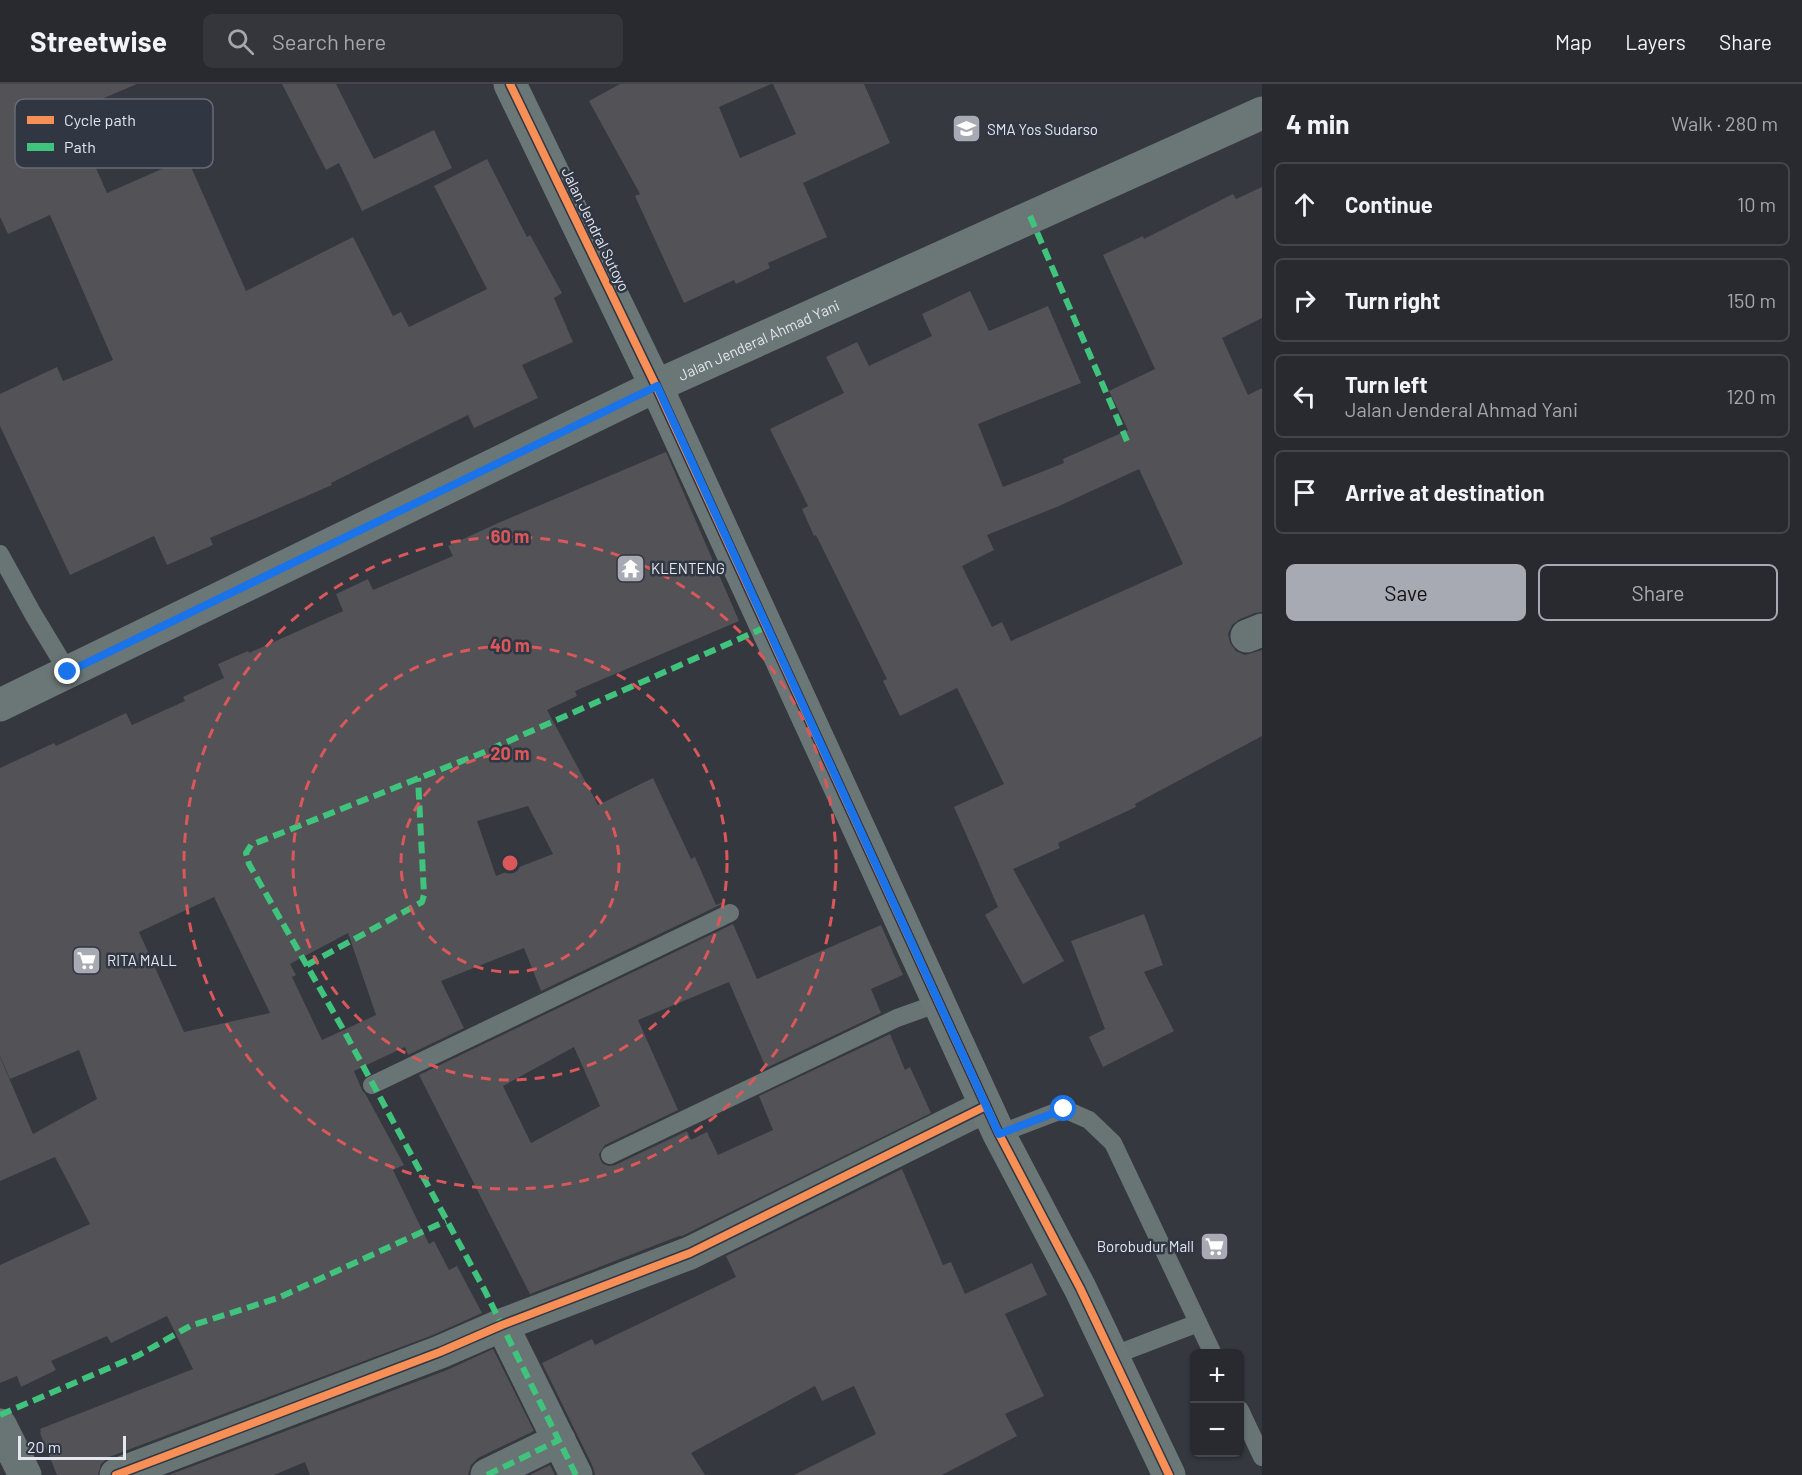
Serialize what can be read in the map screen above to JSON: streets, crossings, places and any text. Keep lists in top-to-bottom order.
{
  "streets": {
    "street": ["Jalan Jendral Sutoyo", "Jalan Jenderal Ahmad Yani"]
  },
  "crossings": [
    ["Jalan Jendral Sutoyo", "Jalan Jenderal Ahmad Yani"]
  ],
  "places": {
    "school or university": ["SMA Yos Sudarso"],
    "temple": ["KLENTENG"],
    "supermarket": ["RITA MALL", "Borobudur Mall"]
  },
  "legend": ["Cycle path", "Path"],
  "scale_bar": "20 m",
  "page": {
    "header": "Streetwise",
    "search": "Search here",
    "nav": ["Map", "Layers", "Share"],
    "heading": ["4 min", "Walk · 280 m"],
    "list": [
      ["Continue", "10 m"],
      ["Turn right", "150 m"],
      ["Turn left", "Jalan Jenderal Ahmad Yani", "120 m"],
      "Arrive at destination"
    ],
    "buttons": ["Save", "Share"],
    "map_buttons": ["+", "−"],
    "scale": "20 m"
  },
  "rings": ["60 m", "40 m", "20 m"]
}
